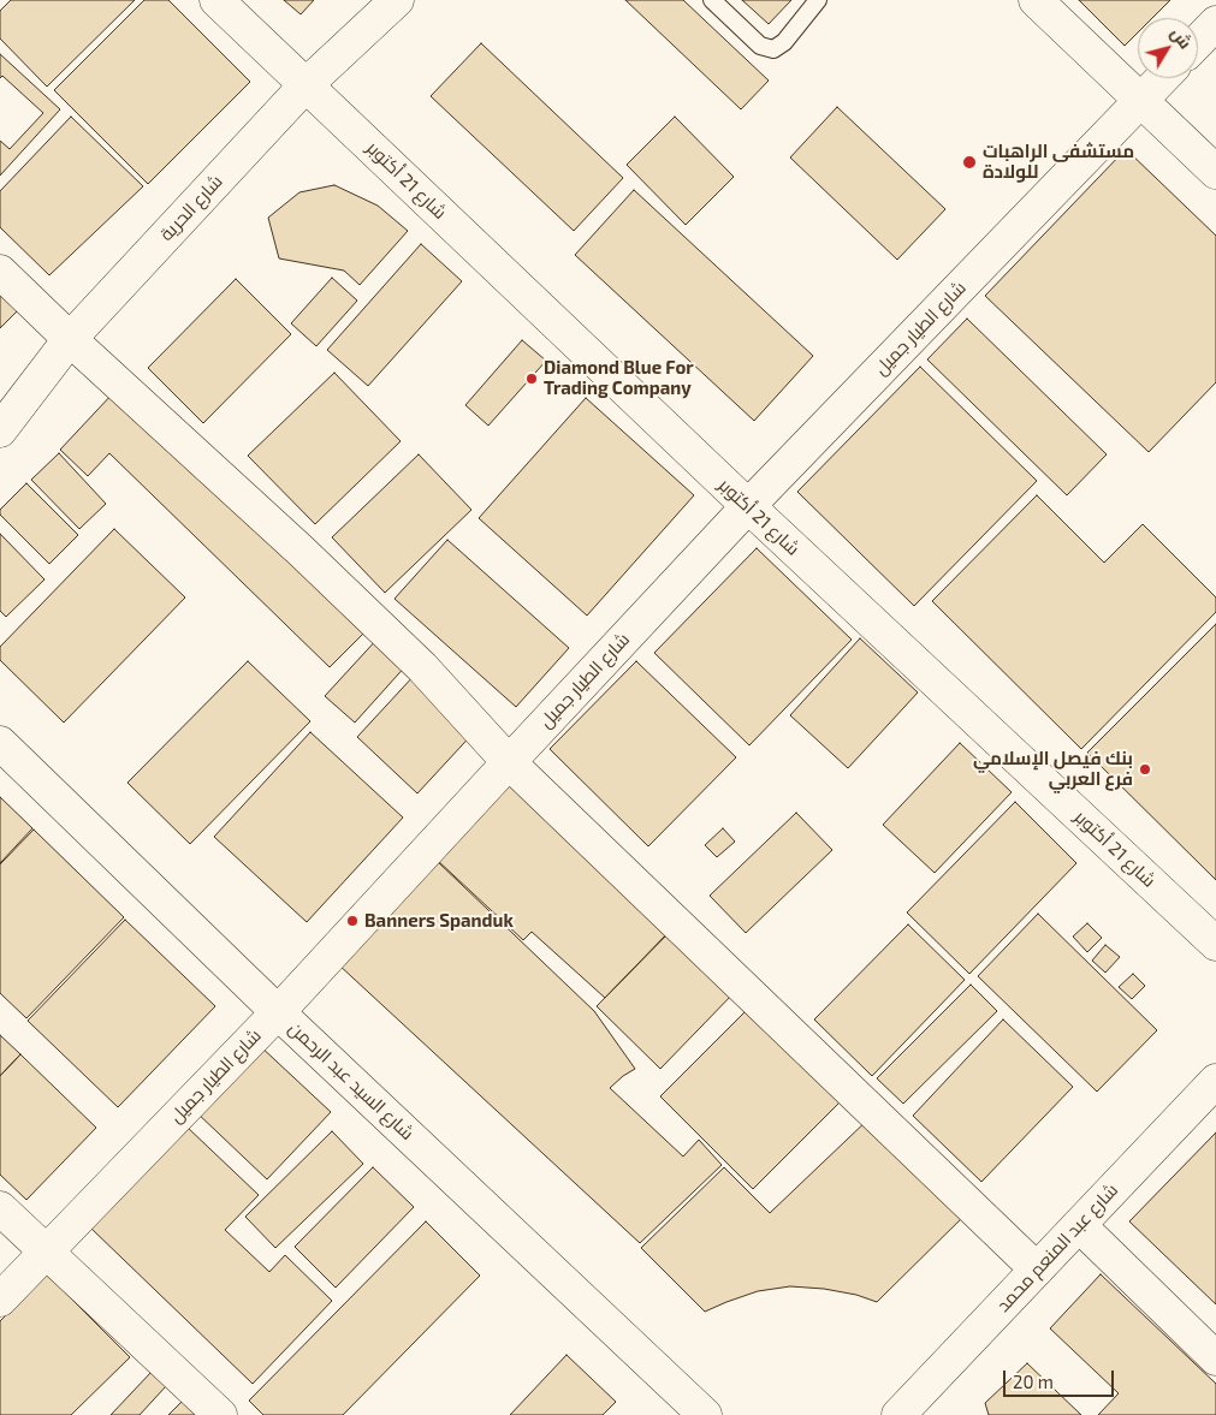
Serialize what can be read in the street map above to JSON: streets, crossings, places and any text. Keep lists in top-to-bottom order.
{
  "streets": {
    "street": [
      "شارع 21 أكتوبر",
      "شارع الحرية",
      "شارع الطيار جميل",
      "شارع السيد عبد الرحمن",
      "شارع عبد المنعم محمد"
    ]
  },
  "crossings": [
    ["شارع 21 أكتوبر", "شارع الحرية"],
    ["شارع 21 أكتوبر", "شارع الطيار جميل"],
    ["شارع الطيار جميل", "شارع السيد عبد الرحمن"]
  ],
  "places": [
    "مستشفى الراهبات للولادة",
    "Diamond Blue For Trading Company",
    "بنك فيصل الإسلامي فرع العربي",
    "Banners Spanduk"
  ],
  "scale_bar": "20 m",
  "north": "top right"
}
